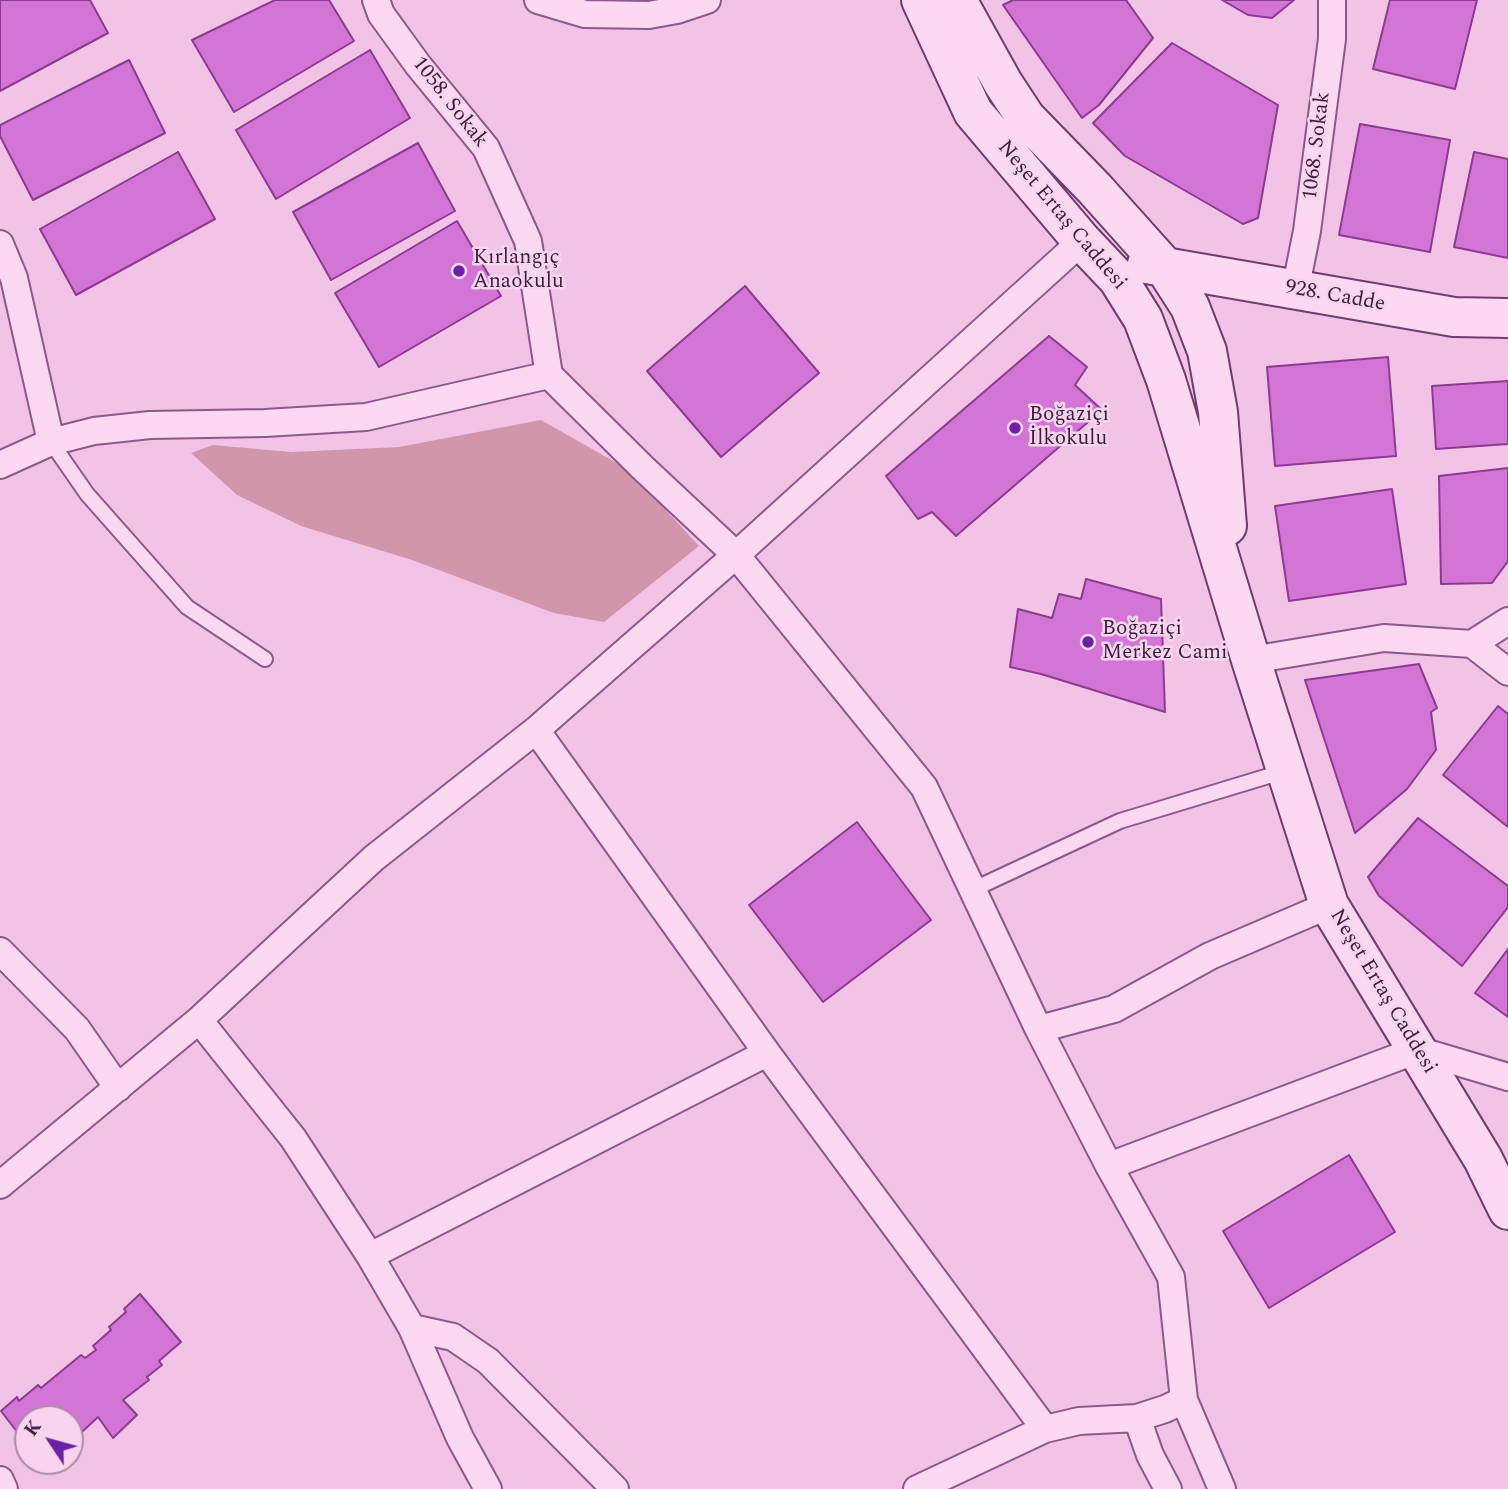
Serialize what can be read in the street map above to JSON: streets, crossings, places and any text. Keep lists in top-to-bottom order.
{
  "streets": {
    "main road": ["Neşet Ertaş Caddesi", "928. Cadde"],
    "street": ["1058. Sokak", "1068. Sokak"]
  },
  "crossings": [
    ["1068. Sokak", "928. Cadde"],
    ["Neşet Ertaş Caddesi", "928. Cadde"]
  ],
  "places": ["Kırlangıç Anaokulu", "Boğaziçi İlkokulu", "Boğaziçi Merkez Cami"],
  "north": "top left"
}
